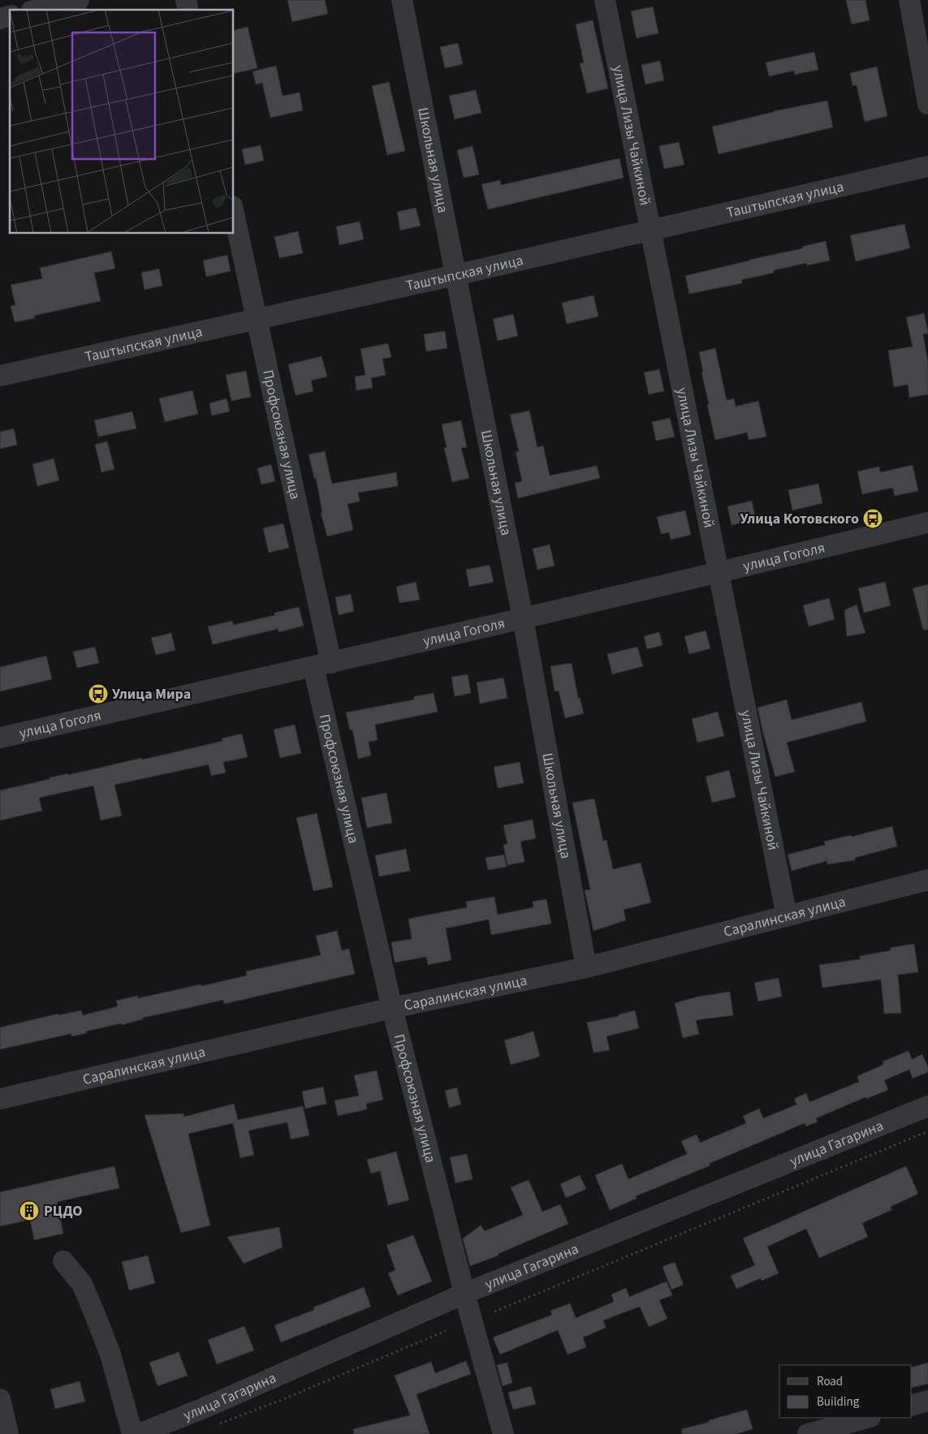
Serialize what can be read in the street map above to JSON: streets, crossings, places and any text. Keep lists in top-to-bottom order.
{
  "streets": {
    "street": [
      "улица Лизы Чайкиной",
      "Школьная улица",
      "Таштыпская улица",
      "Профсоюзная улица",
      "улица Гоголя",
      "Саралинская улица",
      "улица Гагарина"
    ]
  },
  "crossings": [
    ["улица Лизы Чайкиной", "Таштыпская улица"],
    ["улица Лизы Чайкиной", "улица Гоголя"],
    ["улица Лизы Чайкиной", "Саралинская улица"],
    ["Школьная улица", "Таштыпская улица"],
    ["Школьная улица", "улица Гоголя"],
    ["Школьная улица", "Саралинская улица"],
    ["Таштыпская улица", "Профсоюзная улица"],
    ["Профсоюзная улица", "улица Гоголя"],
    ["Профсоюзная улица", "Саралинская улица"],
    ["Профсоюзная улица", "улица Гагарина"]
  ],
  "places": {
    "bus stop": ["Улица Котовского", "Улица Мира"],
    "building": ["РЦДО"]
  },
  "legend": ["Road", "Building"]
}
